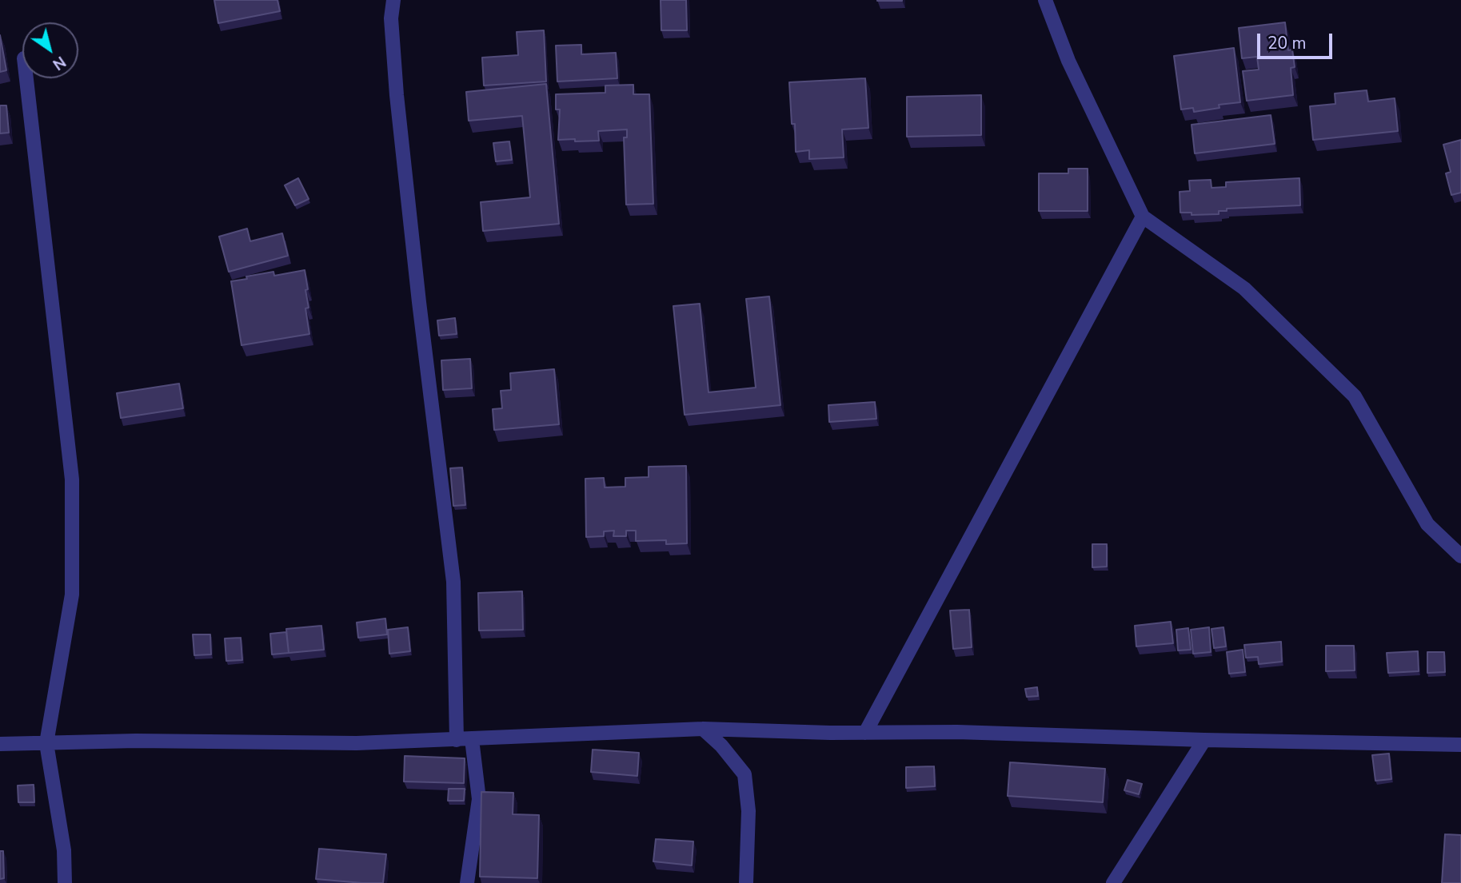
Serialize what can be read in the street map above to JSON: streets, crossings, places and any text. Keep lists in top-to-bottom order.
{
  "scale_bar": "20 m",
  "north": "bottom right"
}
